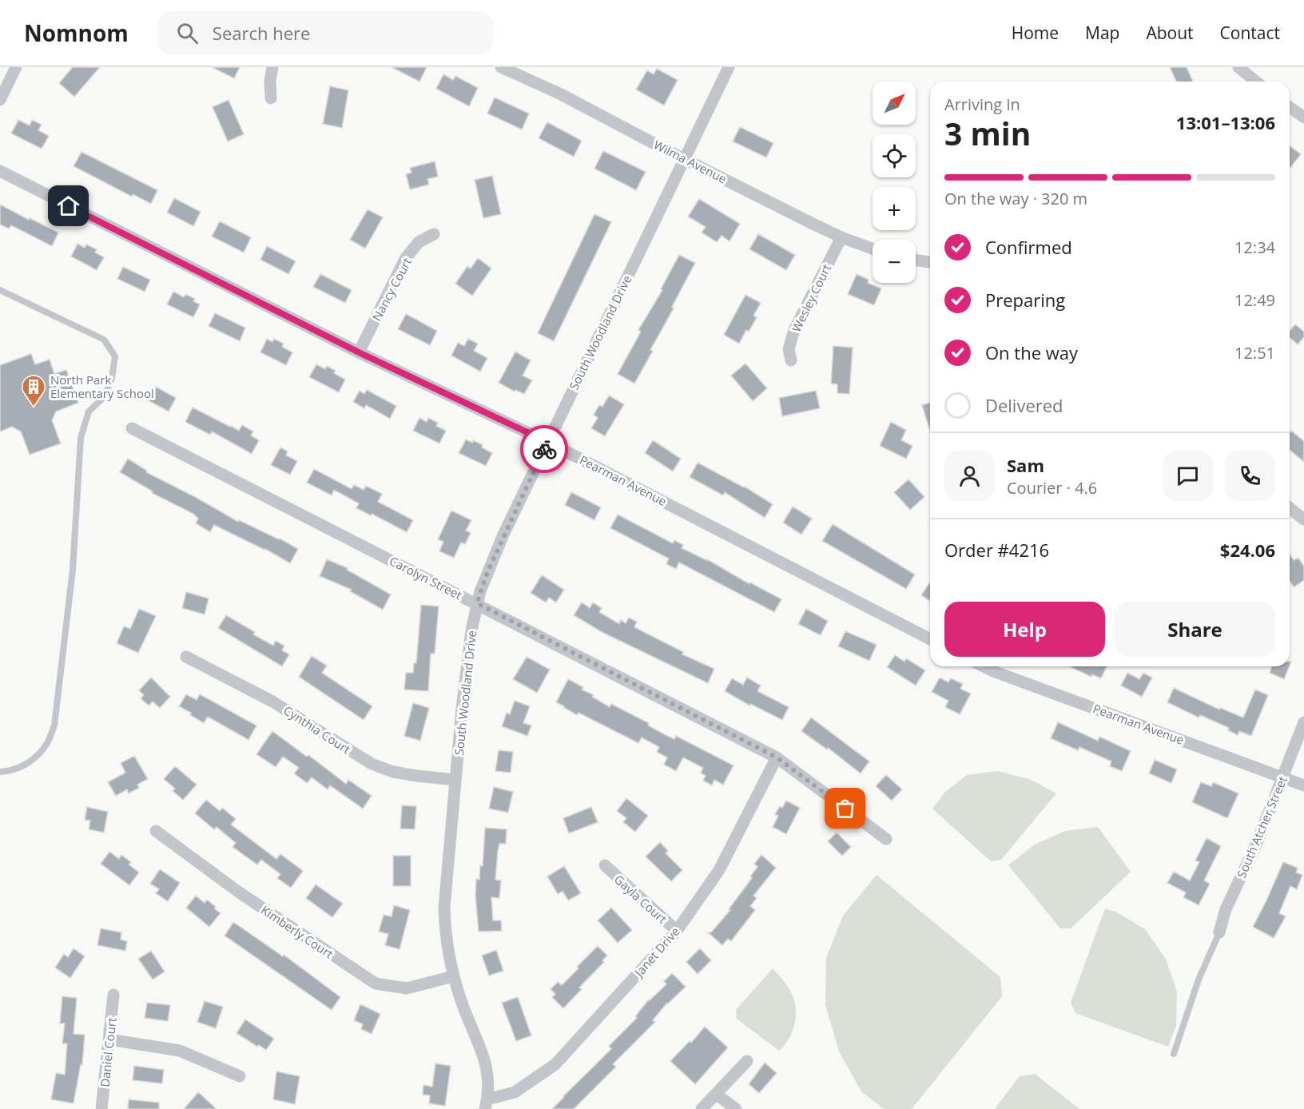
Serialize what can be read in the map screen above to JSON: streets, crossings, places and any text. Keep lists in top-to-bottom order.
{
  "streets": {
    "street": [
      "Wilma Avenue",
      "Nancy Court",
      "Wesley Court",
      "South Woodland Drive",
      "Pearman Avenue",
      "Carolyn Street",
      "Cynthia Court",
      "South Atcher Street",
      "Gayla Court",
      "Kimberly Court",
      "Janet Drive",
      "Daniel Court"
    ]
  },
  "crossings": [
    ["Wilma Avenue", "Wesley Court"],
    ["Wilma Avenue", "South Woodland Drive"],
    ["Nancy Court", "Pearman Avenue"],
    ["South Woodland Drive", "Pearman Avenue"],
    ["South Woodland Drive", "Carolyn Street"],
    ["South Woodland Drive", "Cynthia Court"],
    ["South Woodland Drive", "Kimberly Court"],
    ["South Woodland Drive", "Janet Drive"],
    ["Pearman Avenue", "South Atcher Street"],
    ["Carolyn Street", "Janet Drive"],
    ["Gayla Court", "Janet Drive"]
  ],
  "places": {
    "building": ["North Park Elementary School"]
  },
  "north": "top right",
  "page": {
    "header": "Nomnom",
    "search": "Search here",
    "nav": [
      "Home",
      "Map",
      "About",
      "Contact"
    ],
    "map_buttons": ["+", "−"],
    "heading": ["3 min", "Arriving in", "13:01–13:06"],
    "panel": [
      "Sam",
      "Courier · 4.6",
      "Order #4216",
      "$24.06"
    ],
    "bar": "On the way · 320 m",
    "list": [
      ["Confirmed", "12:34"],
      ["Preparing", "12:49"],
      ["On the way", "12:51"],
      "Delivered"
    ],
    "buttons": ["Help", "Share"]
  }
}
